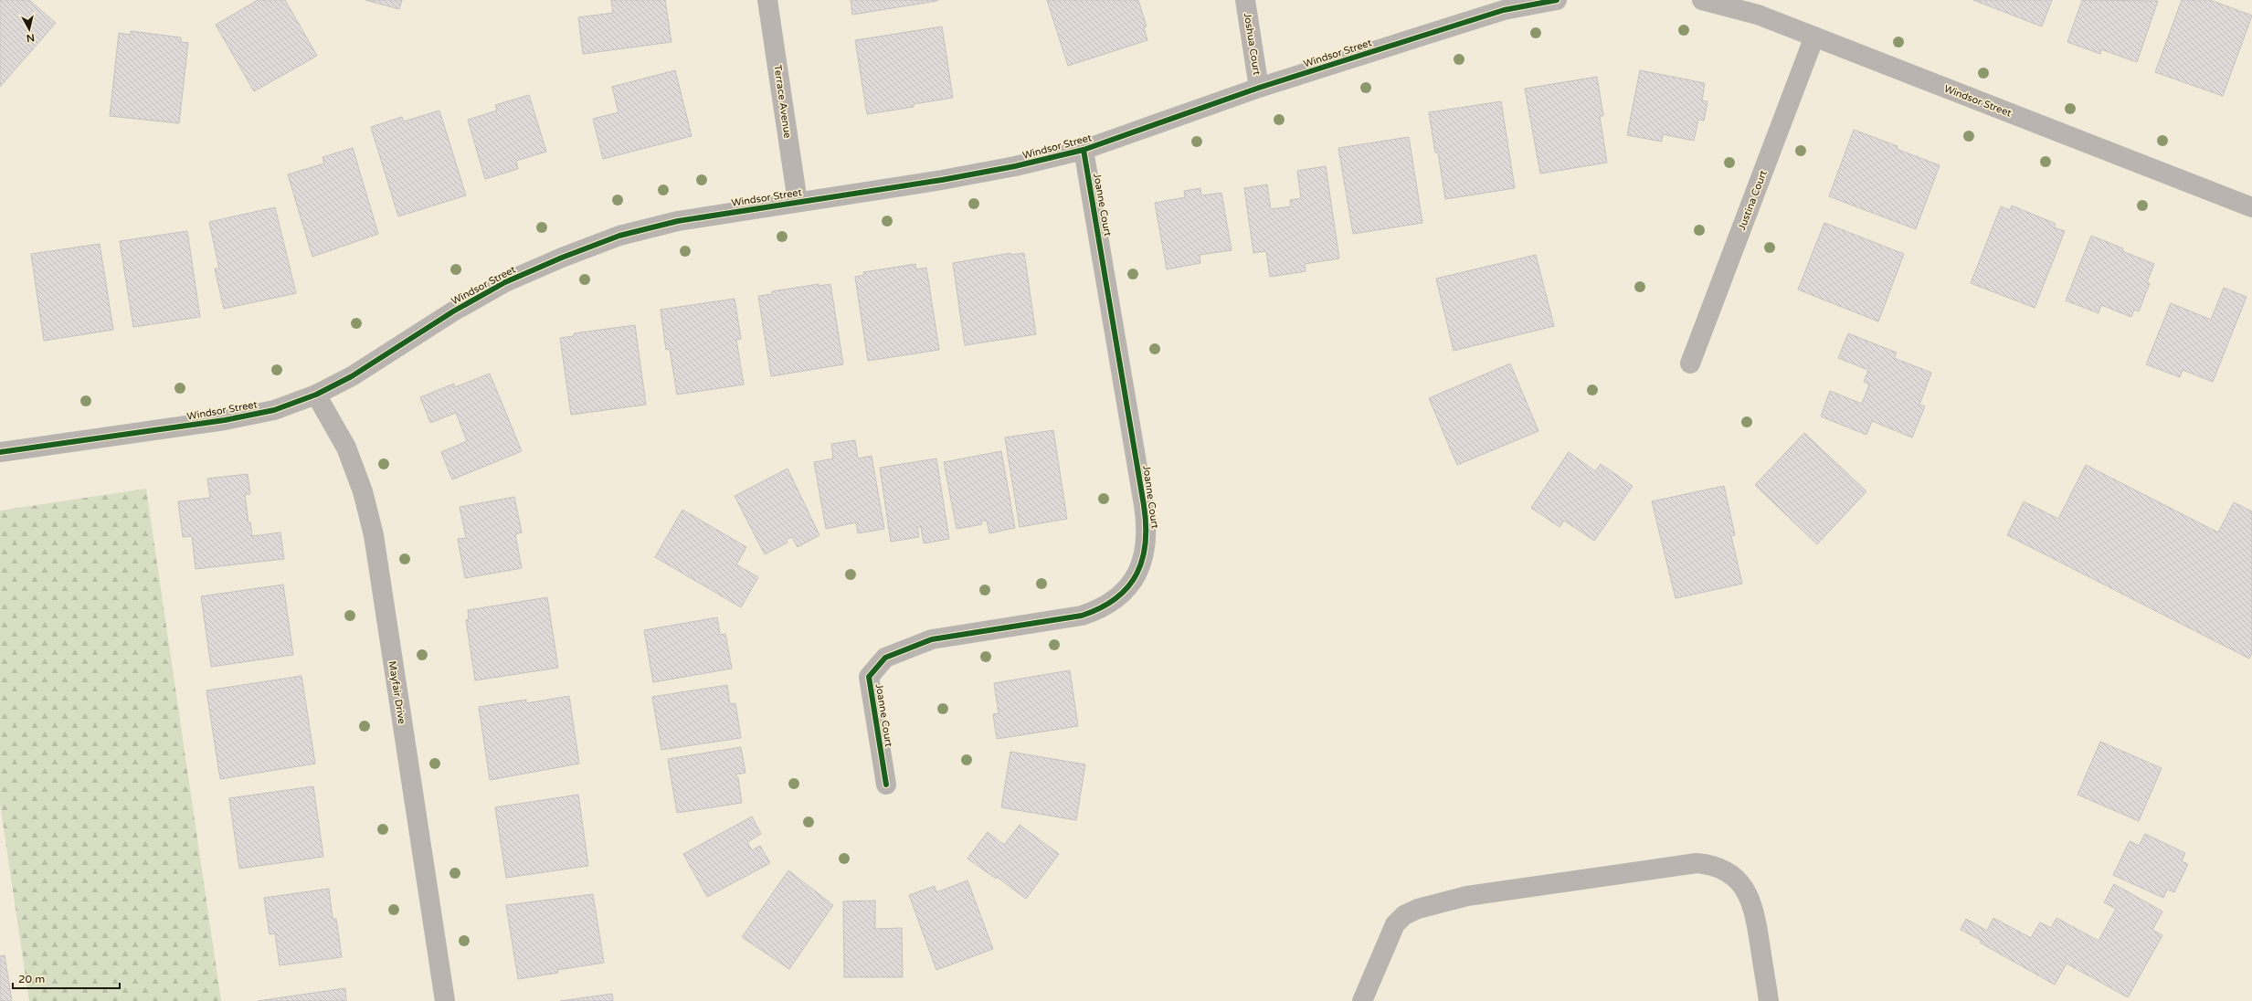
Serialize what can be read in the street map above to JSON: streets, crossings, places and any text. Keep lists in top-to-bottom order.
{
  "streets": {
    "street": [
      "Joshua Court",
      "Windsor Street",
      "Terrace Avenue",
      "Justina Court",
      "Joanne Court",
      "Mayfair Drive"
    ]
  },
  "crossings": [
    ["Joshua Court", "Windsor Street"],
    ["Windsor Street", "Terrace Avenue"],
    ["Windsor Street", "Justina Court"],
    ["Windsor Street", "Joanne Court"],
    ["Windsor Street", "Mayfair Drive"]
  ],
  "scale_bar": "20 m",
  "north": "bottom"
}
